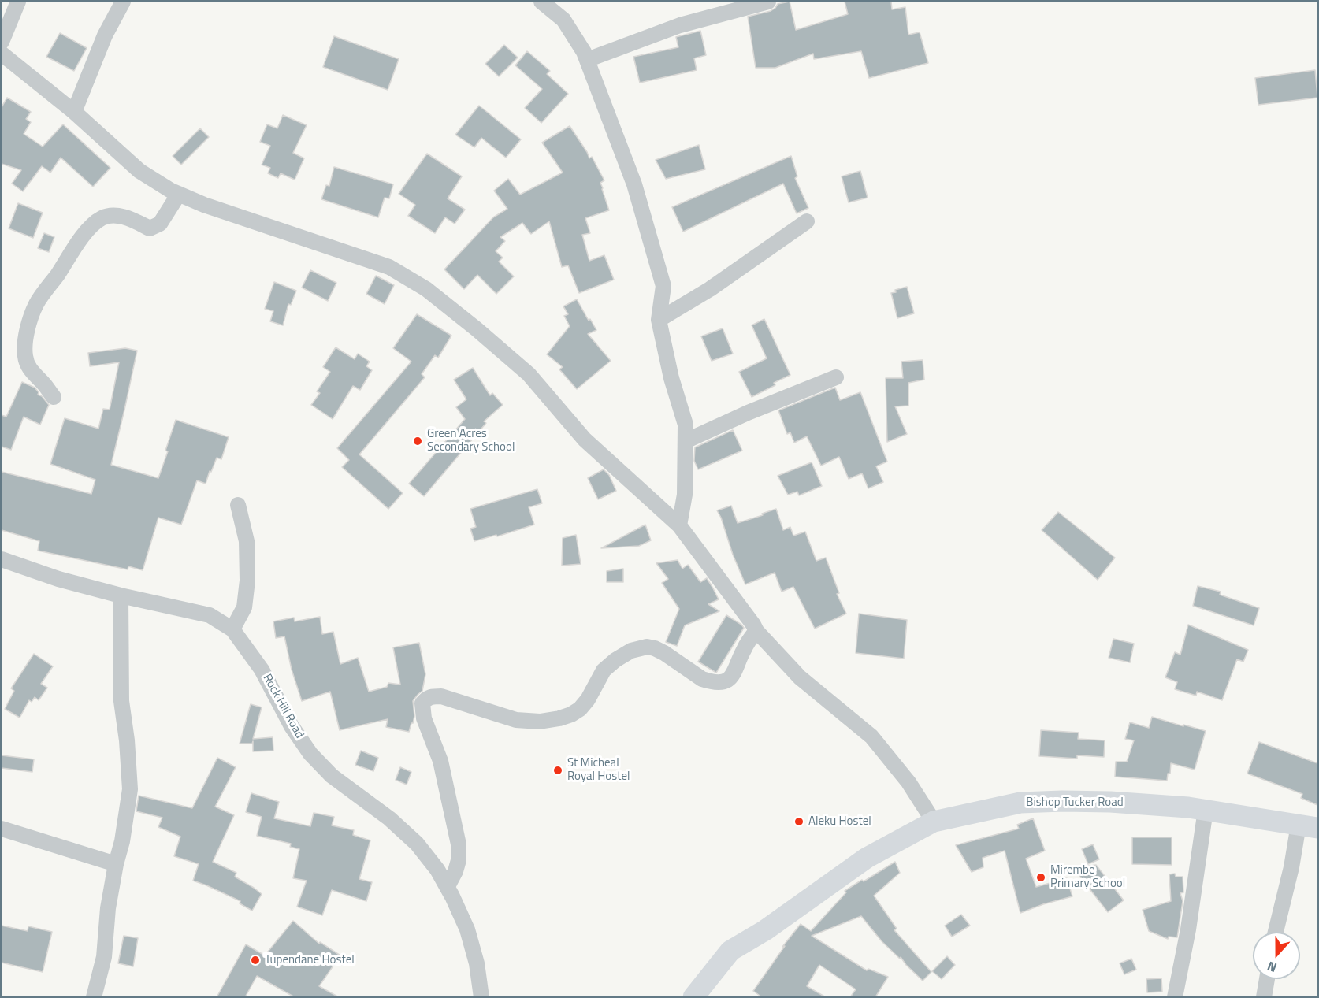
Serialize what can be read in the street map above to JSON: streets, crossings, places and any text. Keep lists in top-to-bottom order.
{
  "streets": {
    "main road": ["Bishop Tucker Road"],
    "street": ["Rock Hill Road"]
  },
  "places": [
    "Green Acres Secondary School",
    "St Micheal Royal Hostel",
    "Aleku Hostel",
    "Mirembe Primary School",
    "Tupendane Hostel"
  ],
  "north": "bottom"
}
